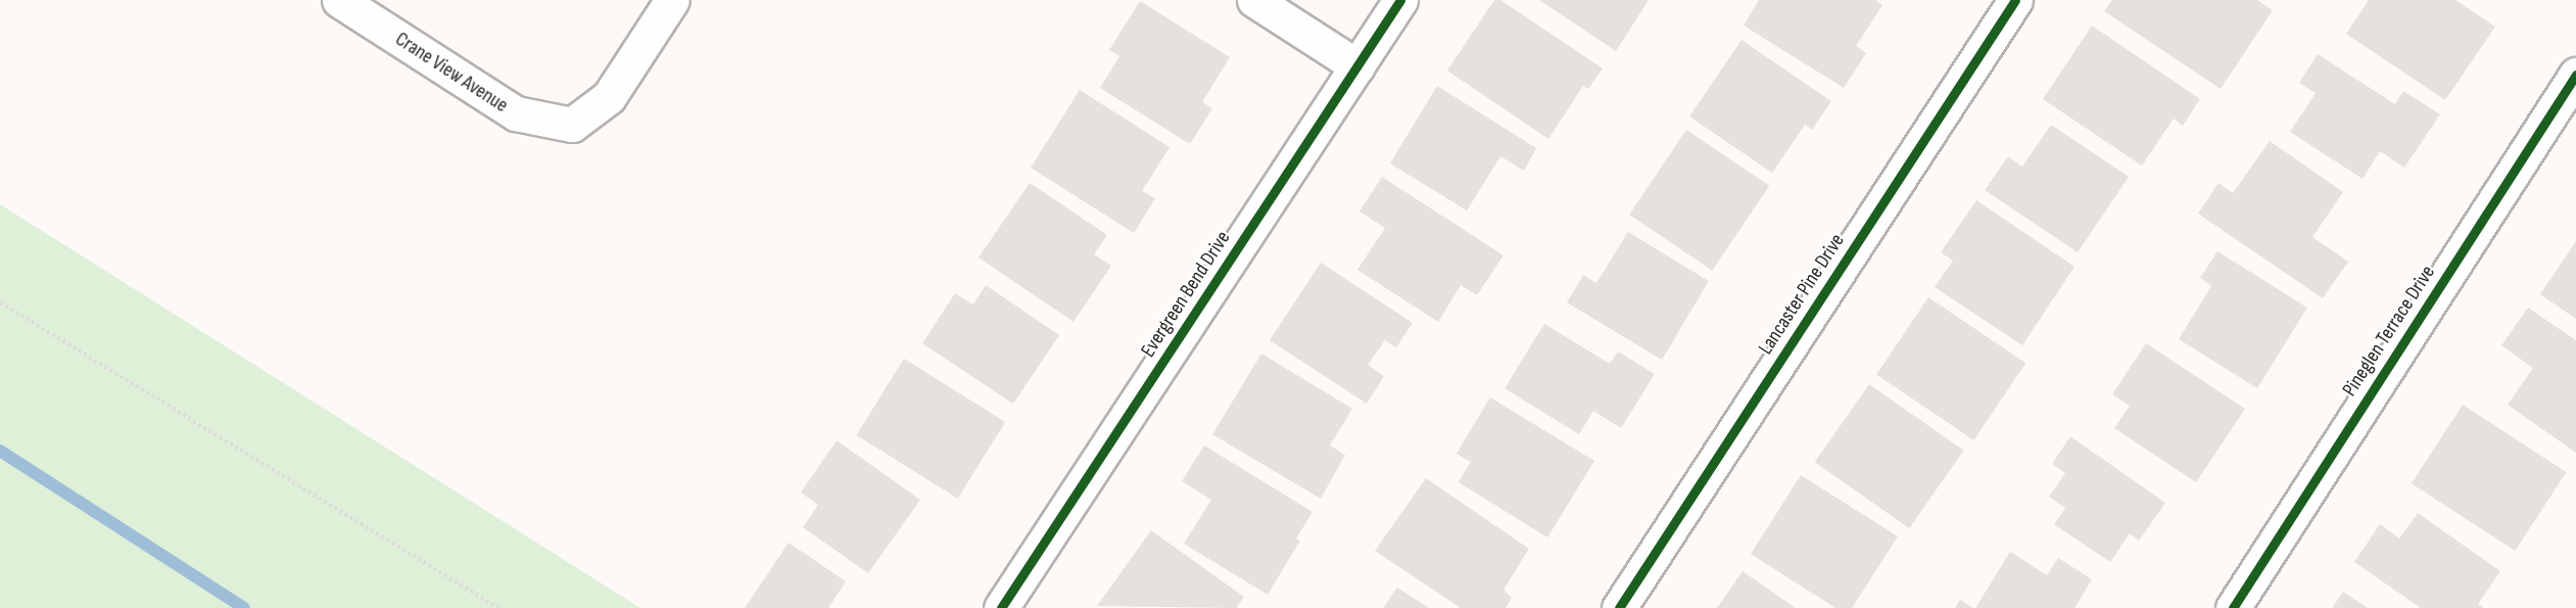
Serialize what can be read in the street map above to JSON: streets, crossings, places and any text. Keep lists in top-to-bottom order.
{
  "streets": {
    "street": [
      "Crane View Avenue",
      "Evergreen Bend Drive",
      "Lancaster Pine Drive",
      "Pineglen Terrace Drive"
    ]
  }
}
